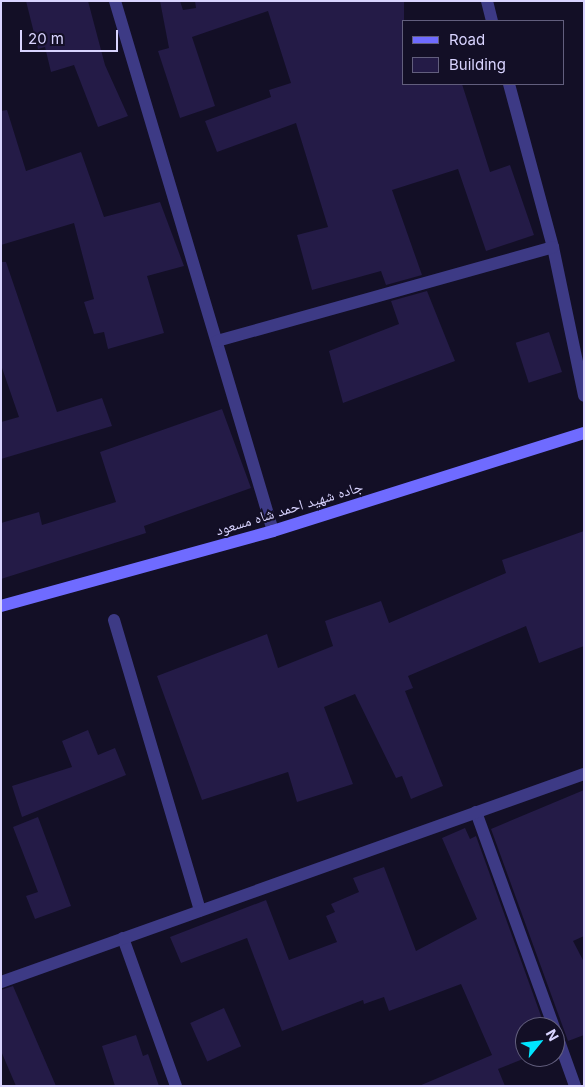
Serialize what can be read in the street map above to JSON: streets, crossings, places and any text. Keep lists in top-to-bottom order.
{
  "streets": {
    "main road": ["جاده شهيد احمد شاه مسعود"]
  },
  "legend": ["Road", "Building"],
  "scale_bar": "20 m",
  "north": "top right"
}
